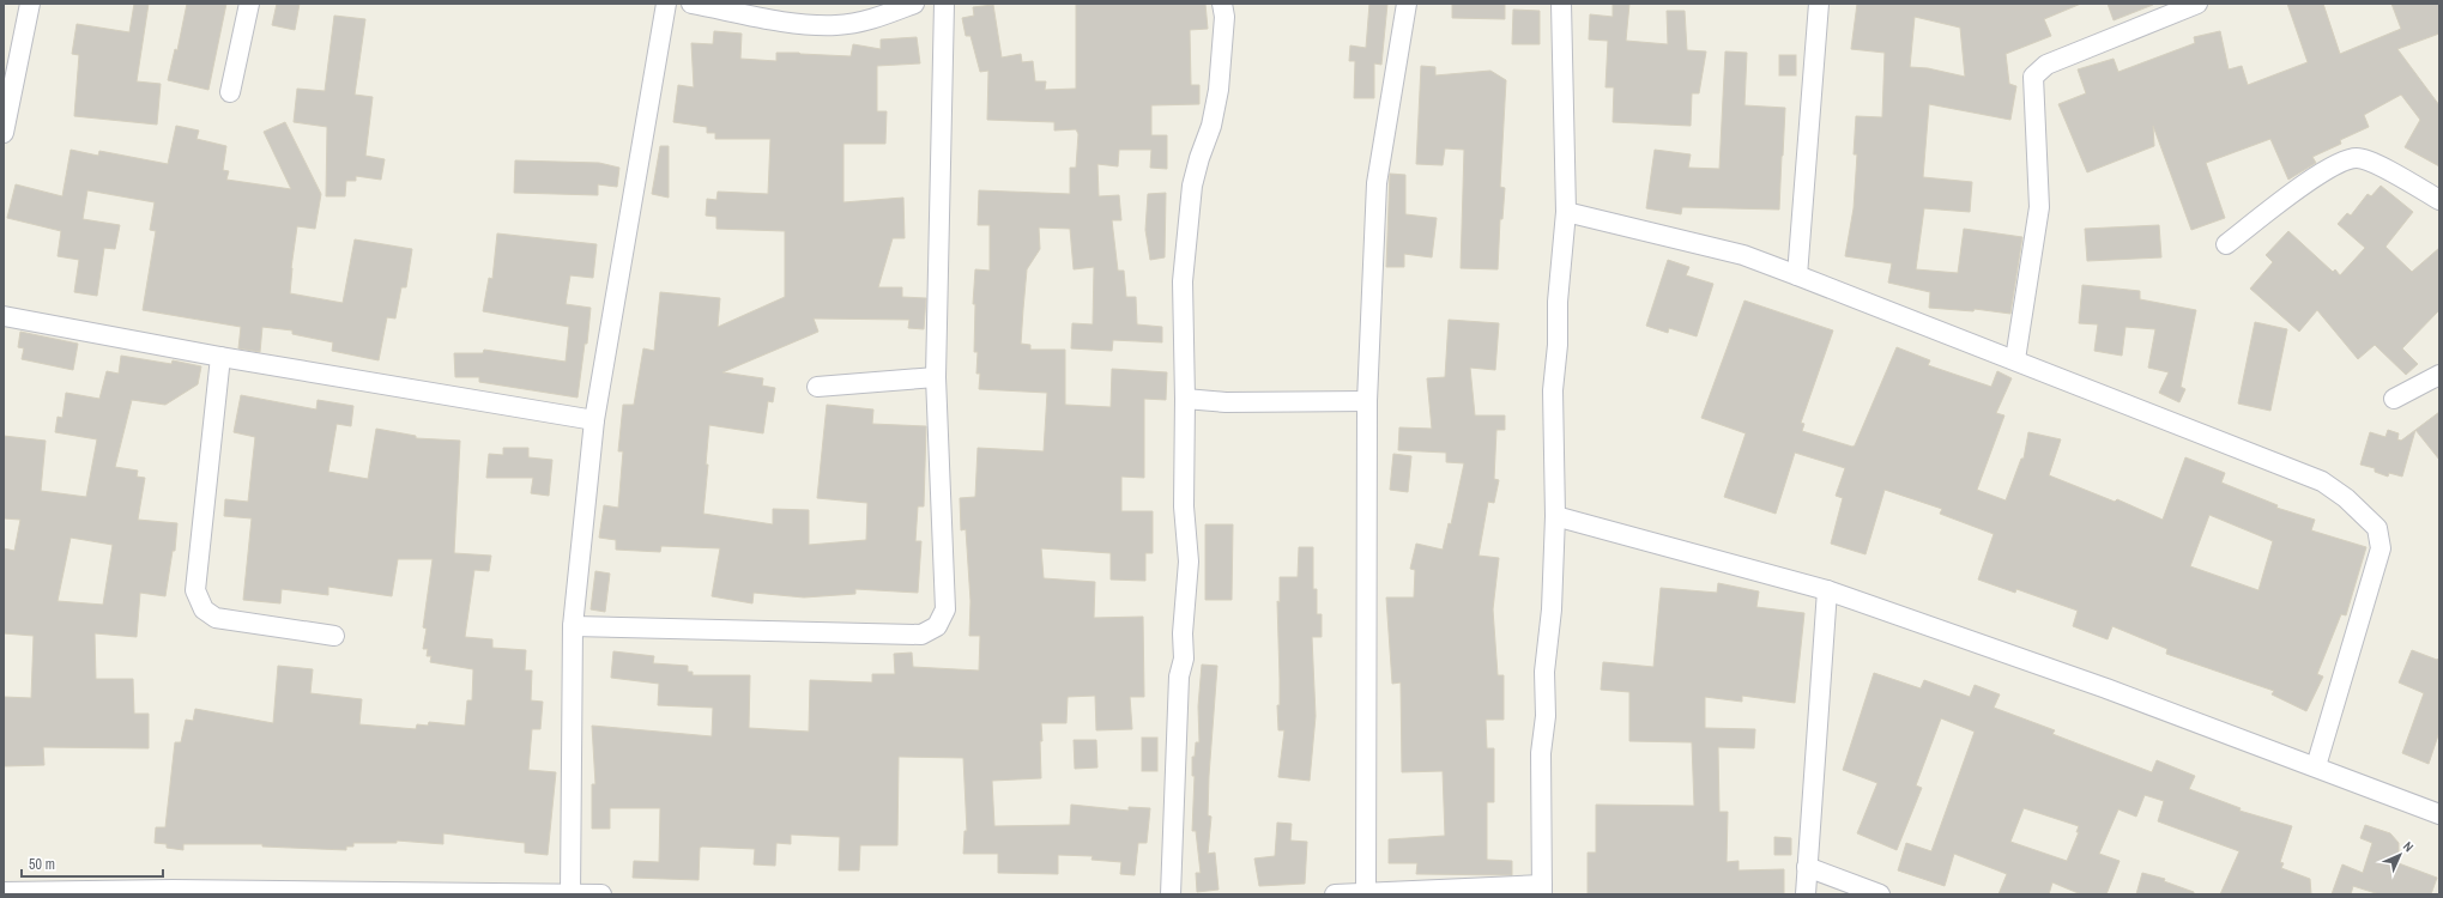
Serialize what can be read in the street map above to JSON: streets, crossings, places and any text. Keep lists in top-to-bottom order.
{
  "scale_bar": "50 m",
  "north": "top right"
}
